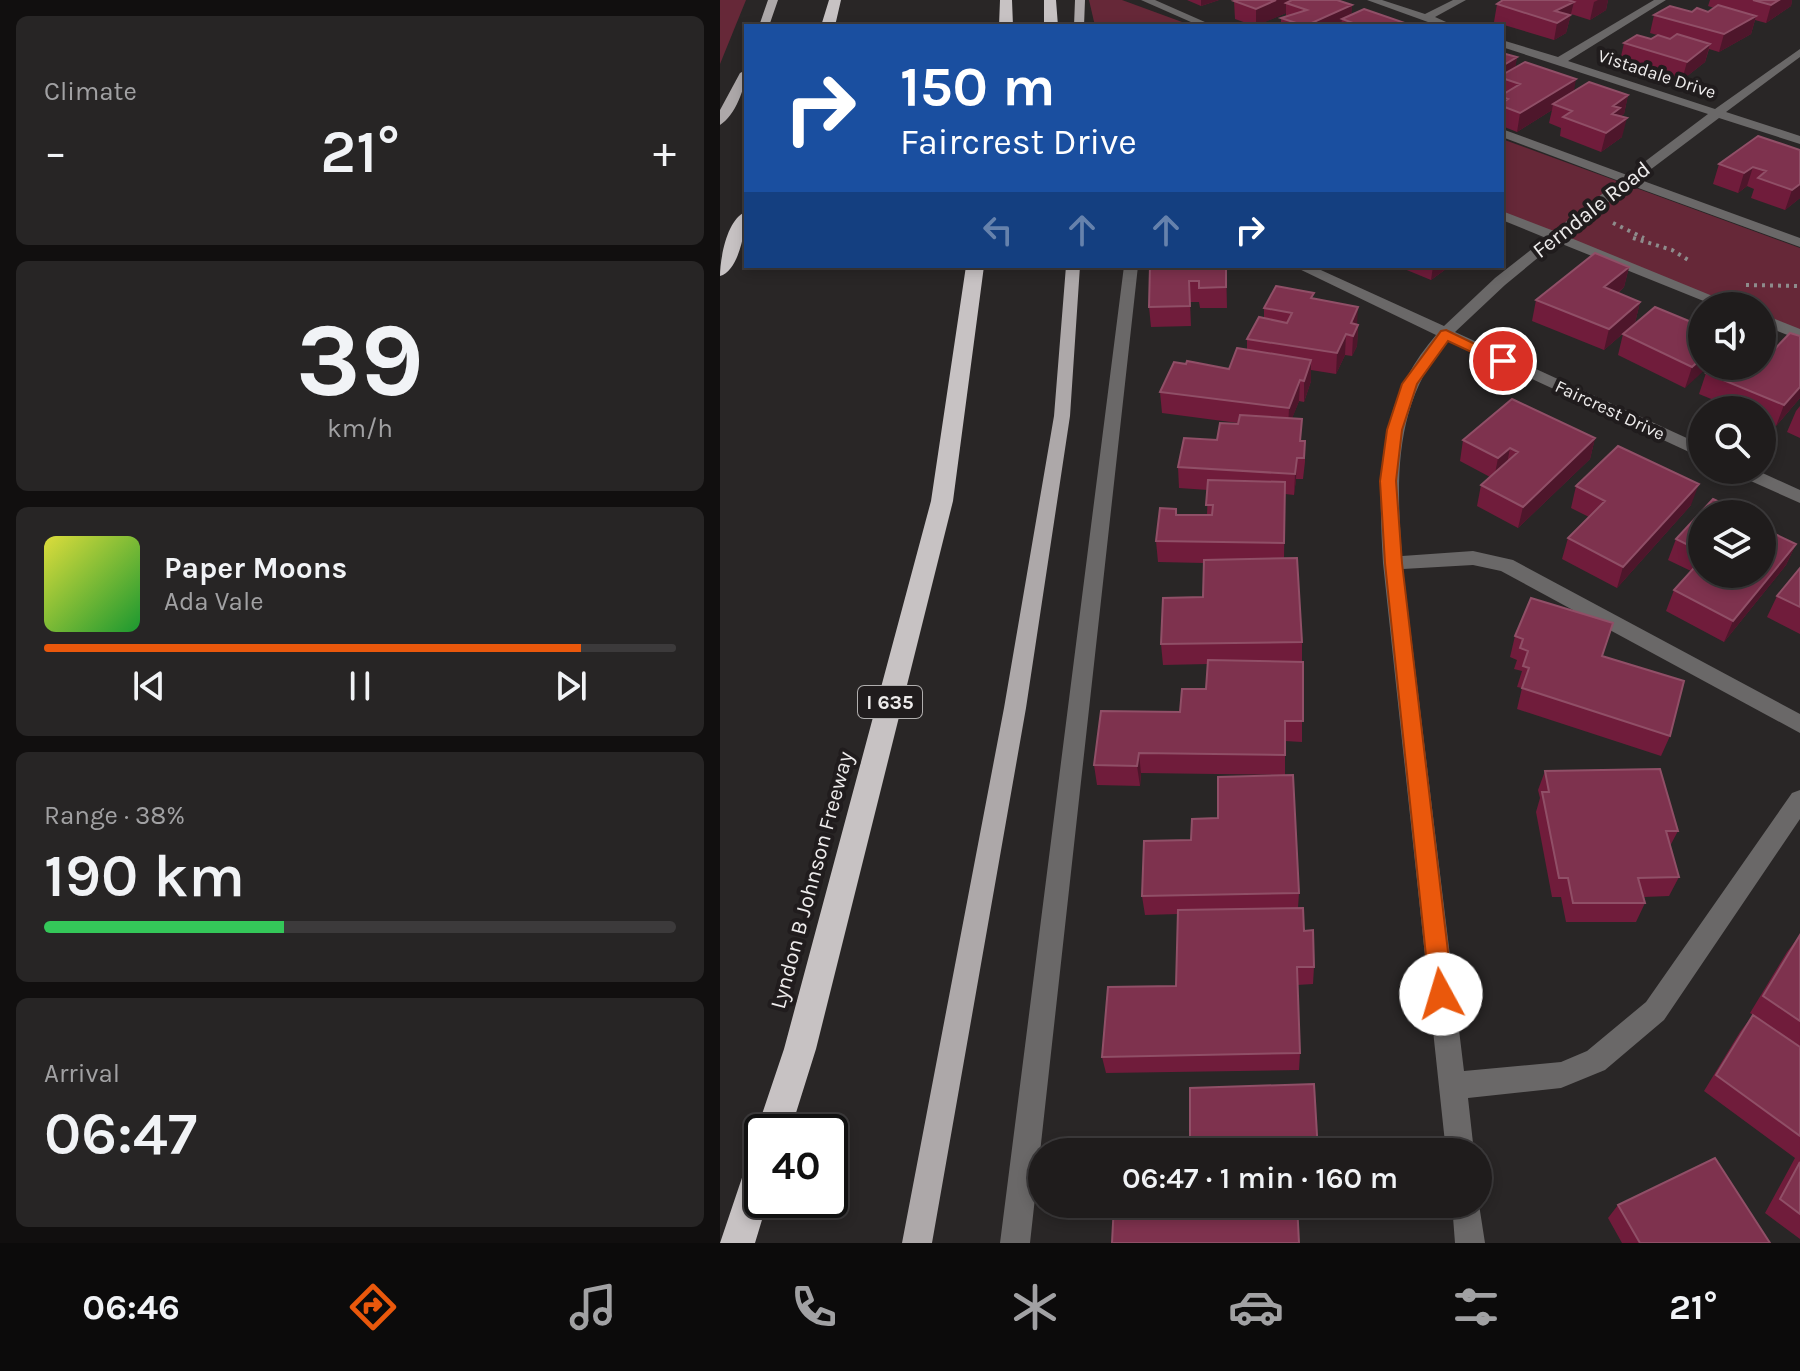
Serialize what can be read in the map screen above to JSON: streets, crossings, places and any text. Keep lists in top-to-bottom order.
{
  "streets": {
    "highway": ["I 635", "Lyndon B Johnson Freeway"],
    "street": ["Vistadale Drive", "Ferndale Road", "Faircrest Drive"]
  },
  "crossings": [
    ["Vistadale Drive", "Ferndale Road"],
    ["Ferndale Road", "Faircrest Drive"]
  ],
  "page": {
    "tile": [
      "Climate",
      ["39", "km/h"],
      ["Range · 38%", "190 km"],
      ["Arrival", "06:47"]
    ],
    "turn": ["150 m", "Faircrest Drive"],
    "heat": ["−", "21°", "+"],
    "song": ["Paper Moons", "Ada Vale"],
    "limit": "40",
    "trip": "06:47 · 1 min · 160 m",
    "tabs": ["06:46", "21°"]
  }
}
